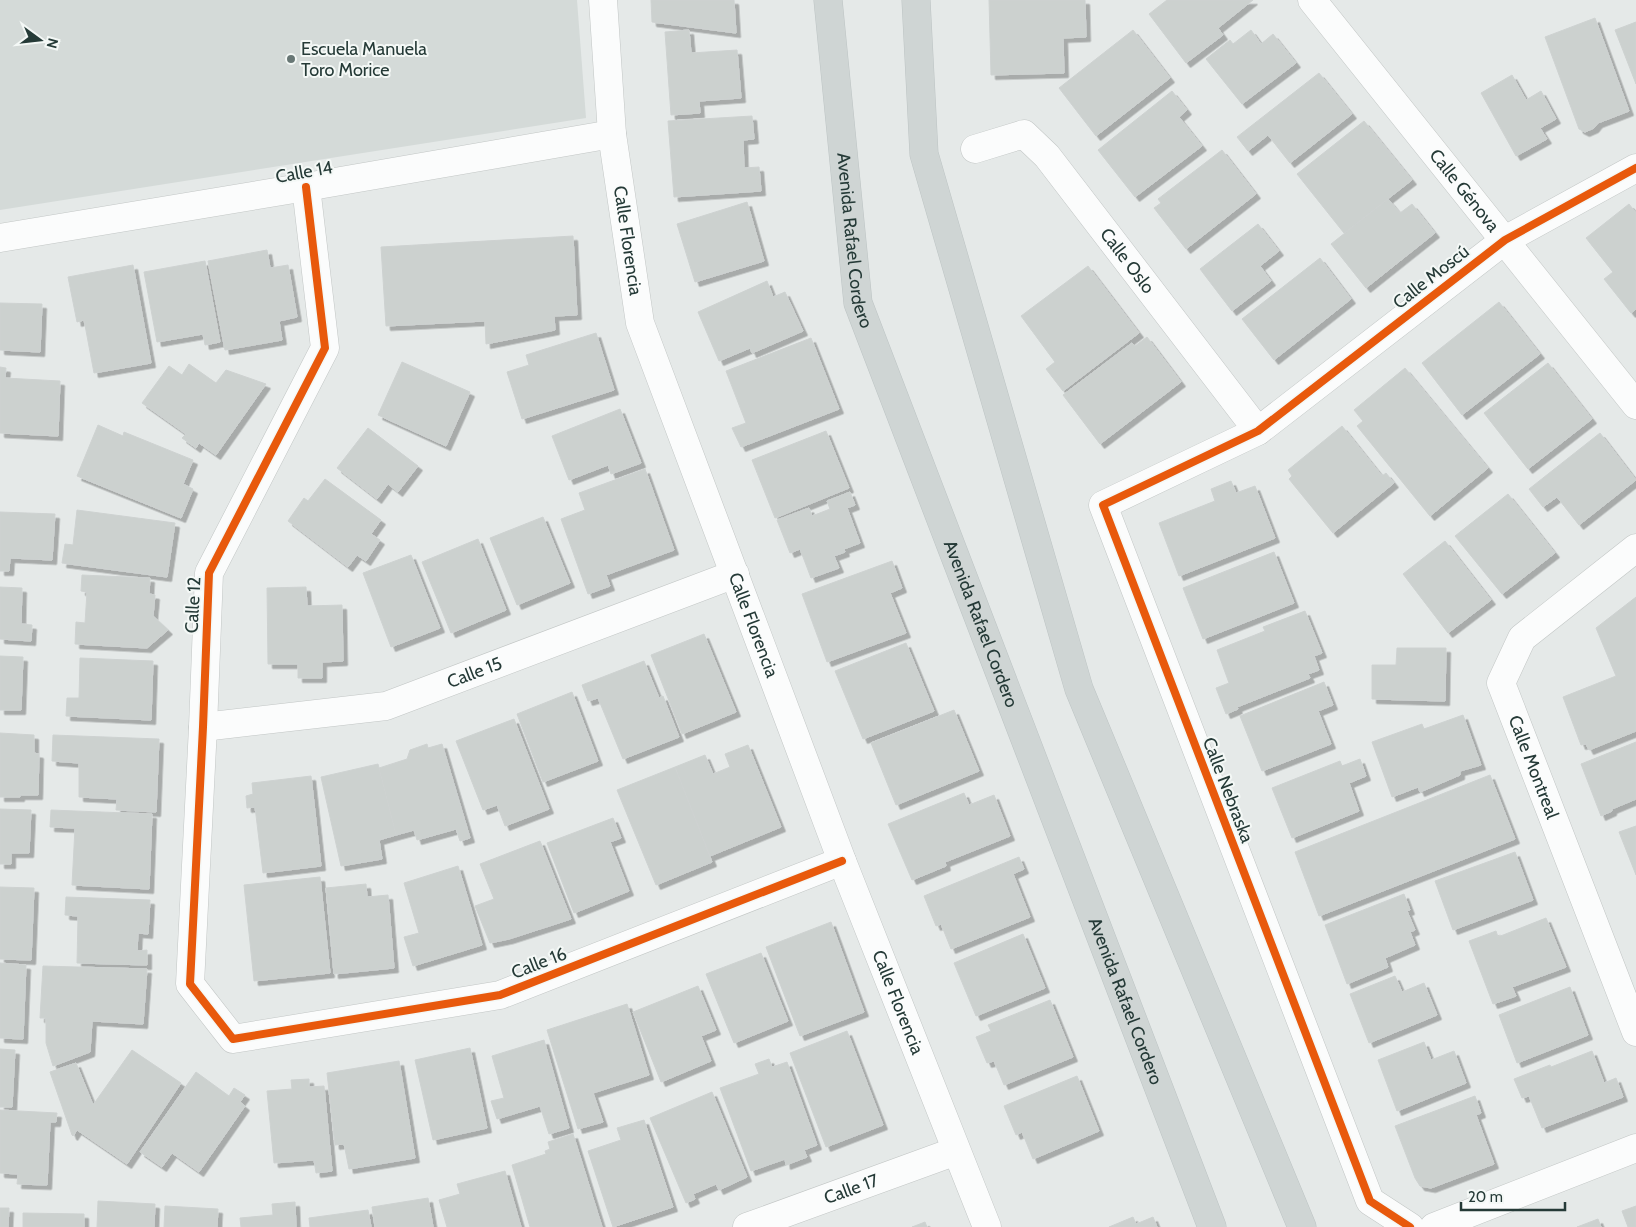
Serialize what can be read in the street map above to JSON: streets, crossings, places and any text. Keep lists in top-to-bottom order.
{
  "streets": {
    "main road": ["Avenida Rafael Cordero"],
    "street": [
      "Calle 14",
      "Calle Génova",
      "Calle Florencia",
      "Calle Oslo",
      "Calle Moscú",
      "Calle 12",
      "Calle 15",
      "Calle Montreal",
      "Calle Nebraska",
      "Calle 16",
      "Calle 17"
    ]
  },
  "crossings": [
    ["Calle 14", "Calle Florencia"],
    ["Calle 14", "Calle 12"],
    ["Calle Génova", "Calle Moscú"],
    ["Calle Florencia", "Calle 15"],
    ["Calle Florencia", "Calle 16"],
    ["Calle Florencia", "Calle 17"],
    ["Calle Oslo", "Calle Moscú"],
    ["Calle Oslo", "Calle Nebraska"],
    ["Calle Moscú", "Calle Nebraska"],
    ["Calle 12", "Calle 15"],
    ["Calle 12", "Calle 16"]
  ],
  "places": ["Escuela Manuela Toro Morice"],
  "scale_bar": "20 m",
  "north": "right"
}
